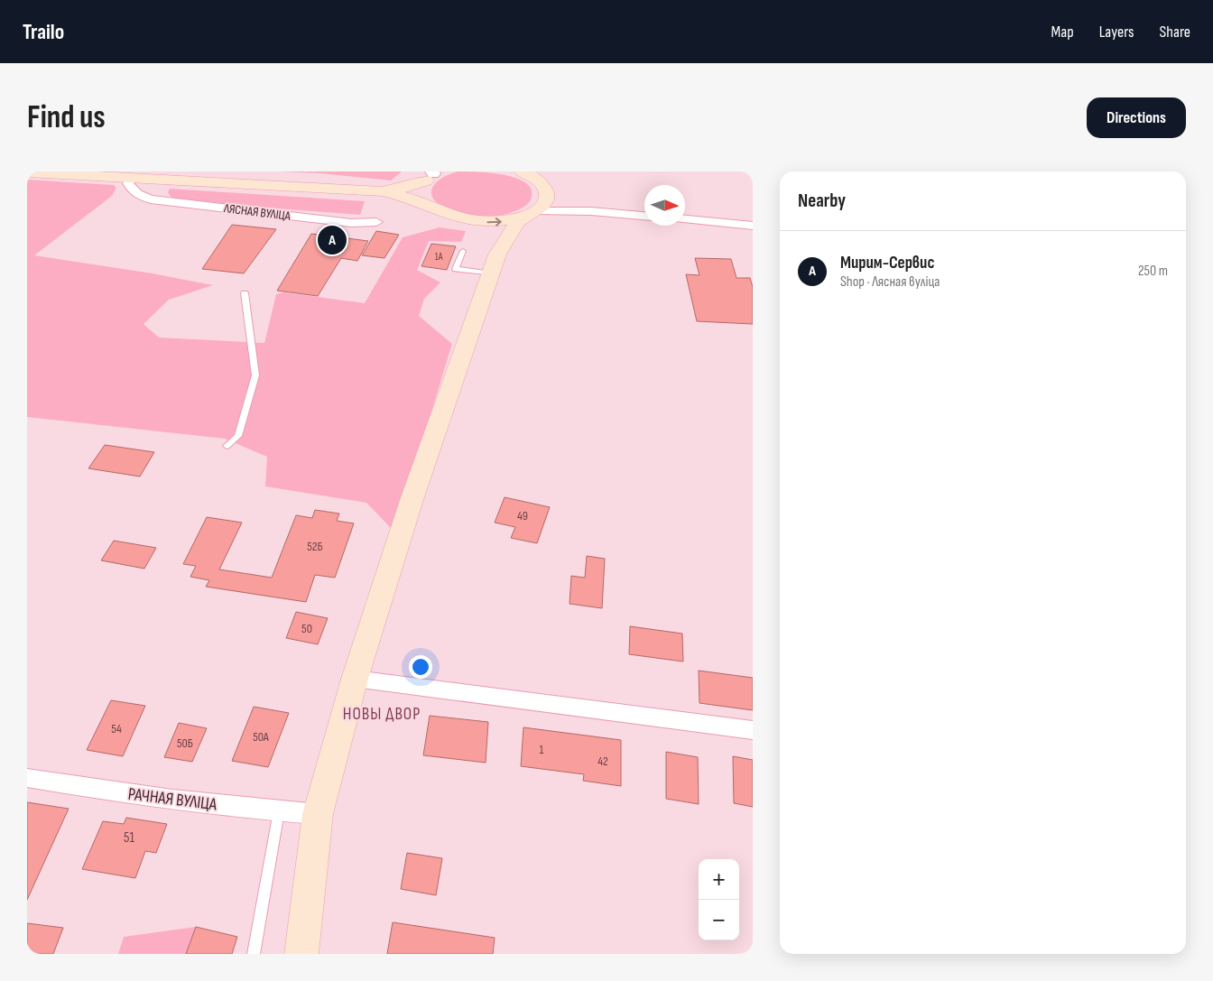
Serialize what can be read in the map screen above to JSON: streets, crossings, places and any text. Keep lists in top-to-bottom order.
{
  "streets": {
    "street": ["ЛЯСНАЯ ВУЛІЦА", "РАЧНАЯ ВУЛІЦА"]
  },
  "districts": ["НОВЫ ДВОР"],
  "house_numbers": [
    "1А",
    "49",
    "52Б",
    "50",
    "54",
    "50А",
    "50Б",
    "1",
    "42",
    "51"
  ],
  "north": "right",
  "page": {
    "header": "Trailo",
    "nav": ["Map", "Layers", "Share"],
    "buttons": "Directions",
    "title": "Find us",
    "heading": "Nearby",
    "pins": "A",
    "list": [
      {
        "mark": "A",
        "name": "Мирим-Сервис",
        "note": "Shop · Лясная вуліца",
        "value": "250 m"
      }
    ],
    "map_buttons": ["+", "−"]
  }
}
